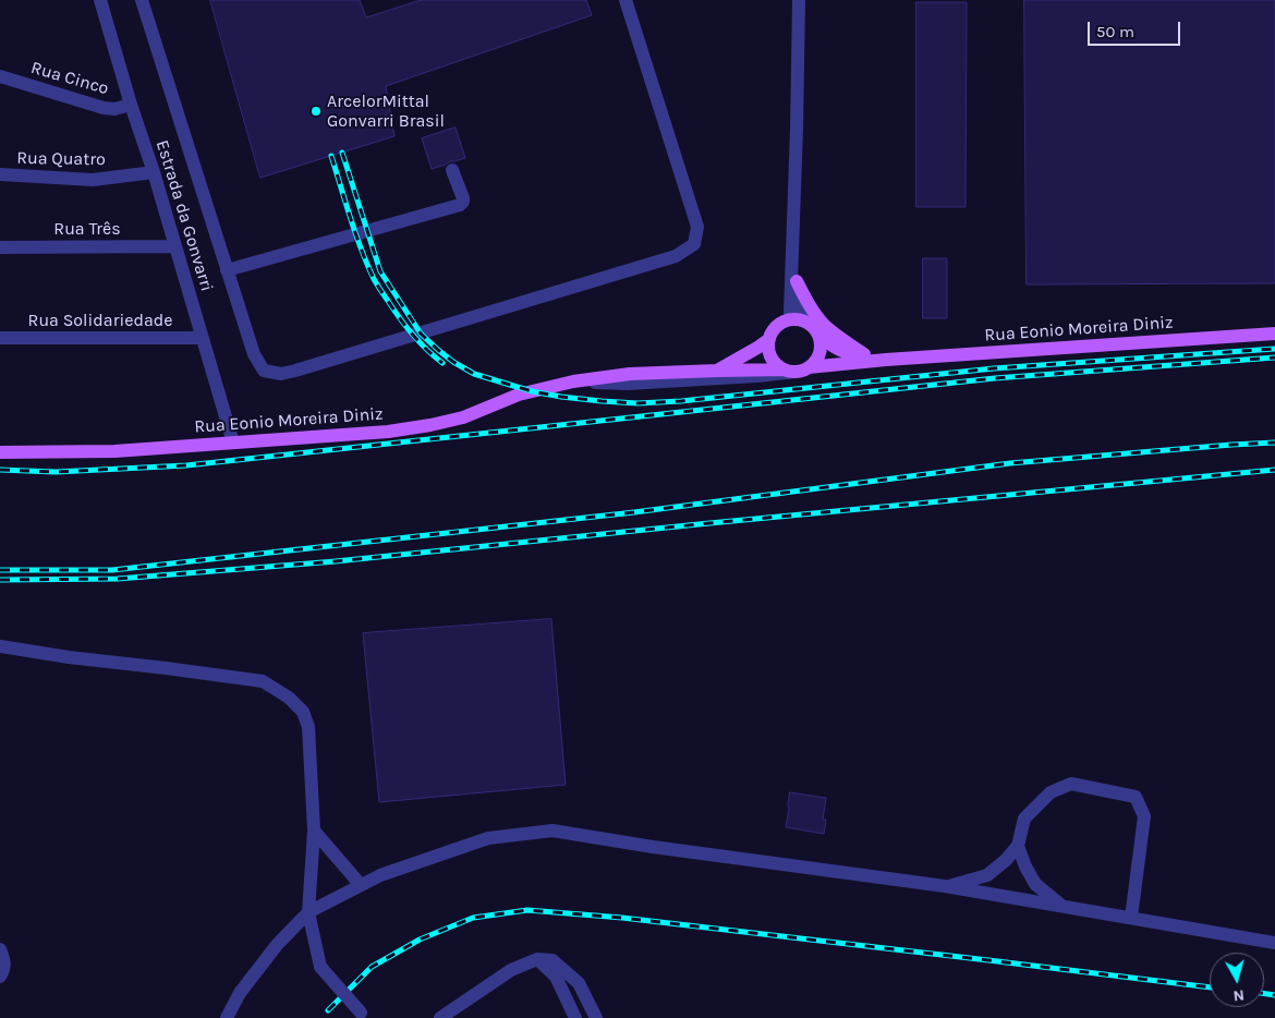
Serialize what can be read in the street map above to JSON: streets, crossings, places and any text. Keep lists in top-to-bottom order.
{
  "streets": {
    "main road": ["Rua Eonio Moreira Diniz"],
    "street": [
      "Rua Cinco",
      "Rua Quatro",
      "Estrada da Gonvarri",
      "Rua Três",
      "Rua Solidariedade"
    ]
  },
  "crossings": [
    ["Rua Cinco", "Estrada da Gonvarri"],
    ["Rua Quatro", "Estrada da Gonvarri"],
    ["Estrada da Gonvarri", "Rua Três"],
    ["Estrada da Gonvarri", "Rua Solidariedade"],
    ["Estrada da Gonvarri", "Rua Eonio Moreira Diniz"]
  ],
  "places": ["ArcelorMittal Gonvarri Brasil"],
  "scale_bar": "50 m",
  "north": "bottom"
}
